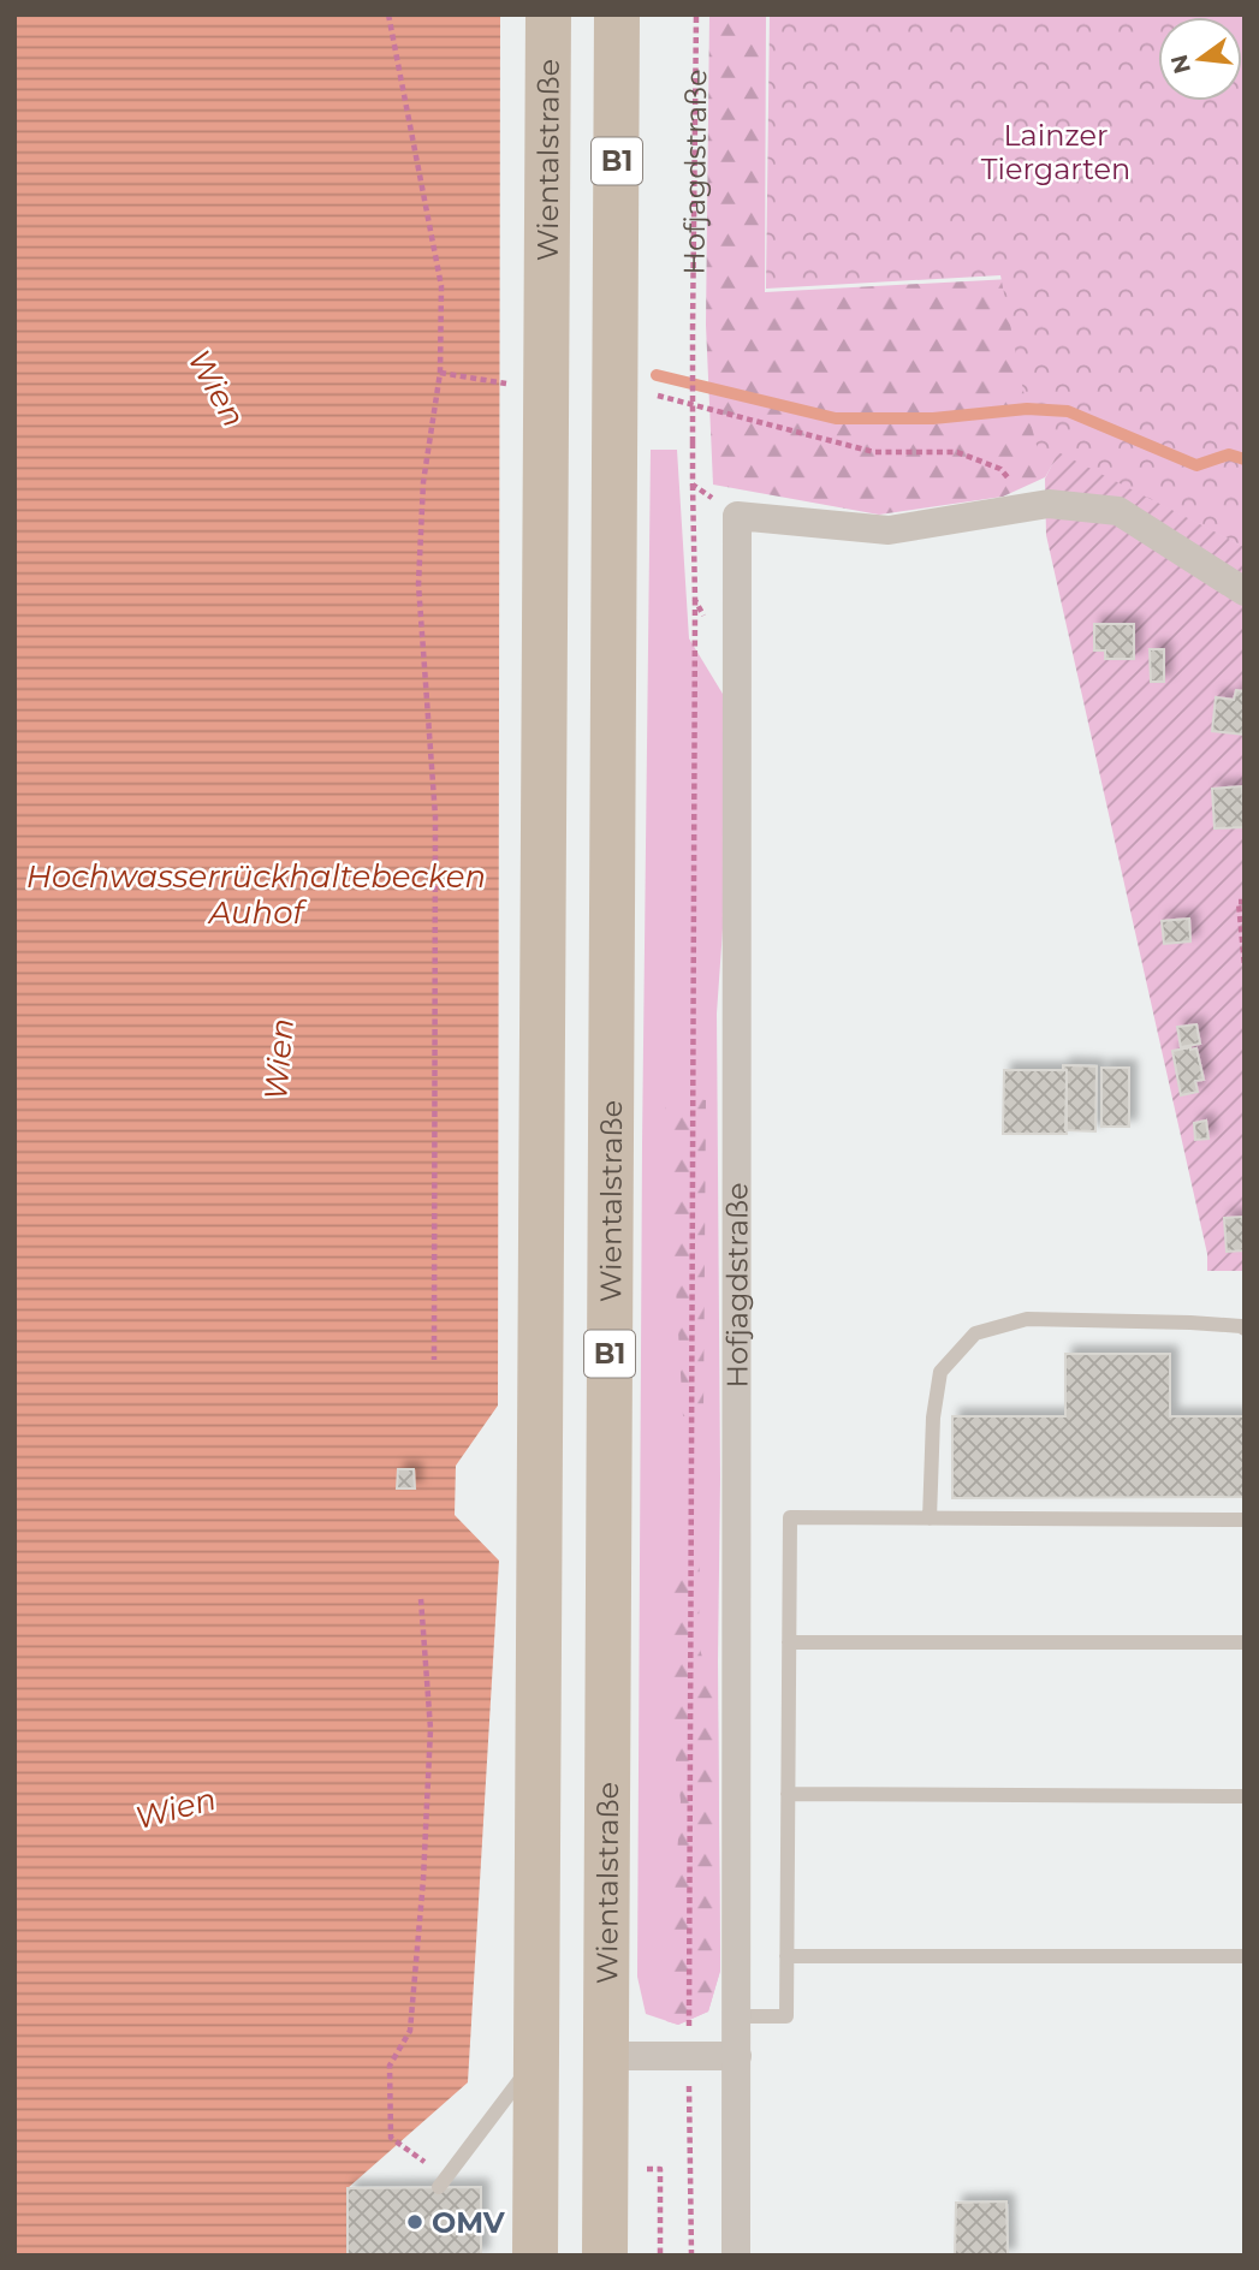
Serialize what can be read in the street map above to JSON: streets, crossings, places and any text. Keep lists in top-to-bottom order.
{
  "streets": {
    "main road": ["Wientalstraße", "B1"],
    "street": ["Hofjagdstraße"]
  },
  "crossings": [
    ["Wientalstraße", "B1"]
  ],
  "water": ["Wien", "Hochwasserrückhaltebecken Auhof"],
  "parks": ["Lainzer Tiergarten"],
  "places": ["OMV"],
  "north": "left"
}
